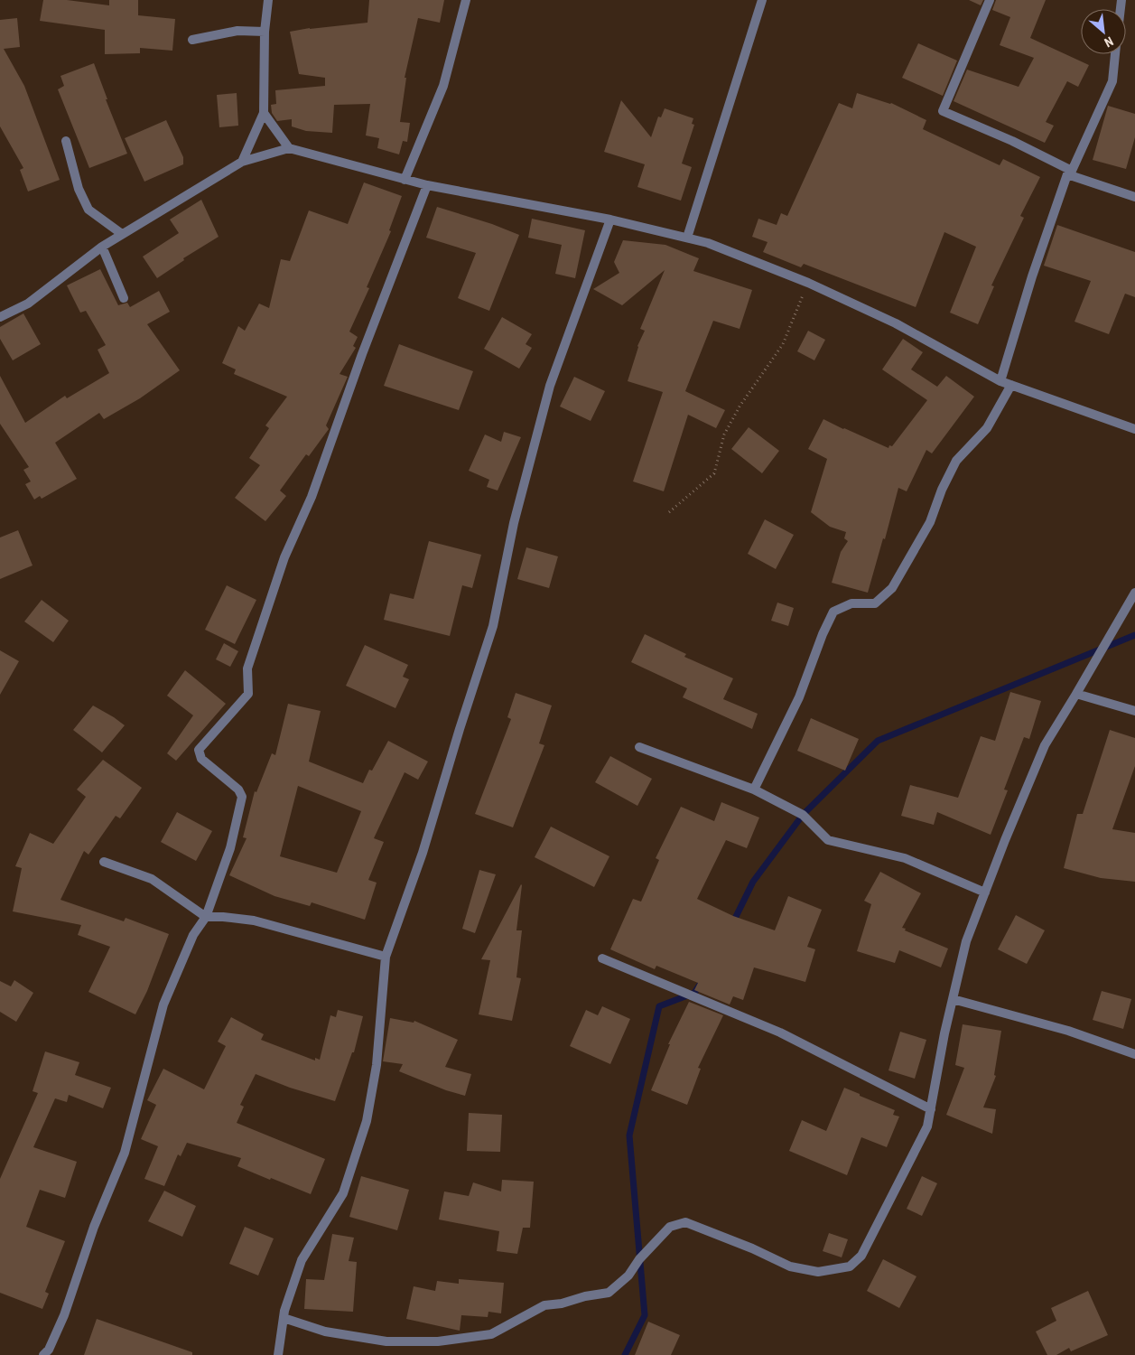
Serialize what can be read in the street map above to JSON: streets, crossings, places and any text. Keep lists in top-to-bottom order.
{
  "north": "bottom right"
}
